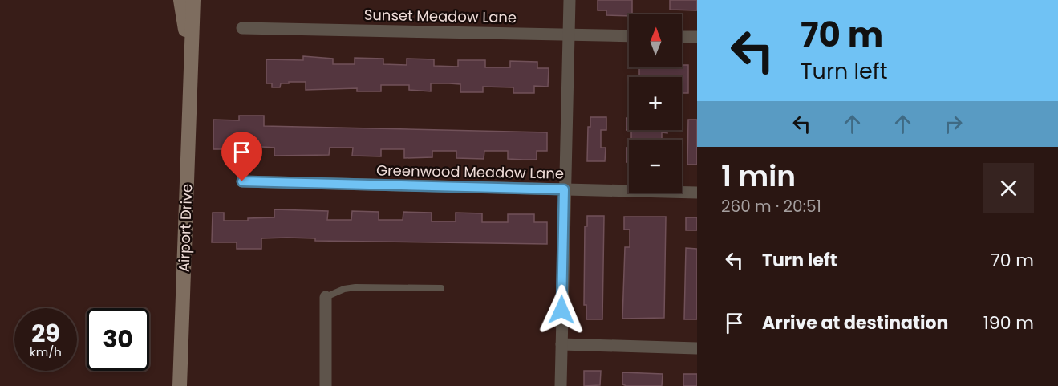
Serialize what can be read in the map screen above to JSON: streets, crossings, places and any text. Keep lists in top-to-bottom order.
{
  "streets": {
    "main road": ["Airport Drive"],
    "street": ["Sunset Meadow Lane", "Greenwood Meadow Lane"]
  },
  "north": "top",
  "page": {
    "turn": ["70 m", "Turn left"],
    "map_buttons": ["+", "−"],
    "heading": ["1 min", "260 m · 20:51"],
    "list": [
      {
        "name": "Turn left",
        "value": "70 m"
      },
      {
        "name": "Arrive at destination",
        "value": "190 m"
      }
    ],
    "speed": "29 km/h",
    "limit": "30"
  }
}
